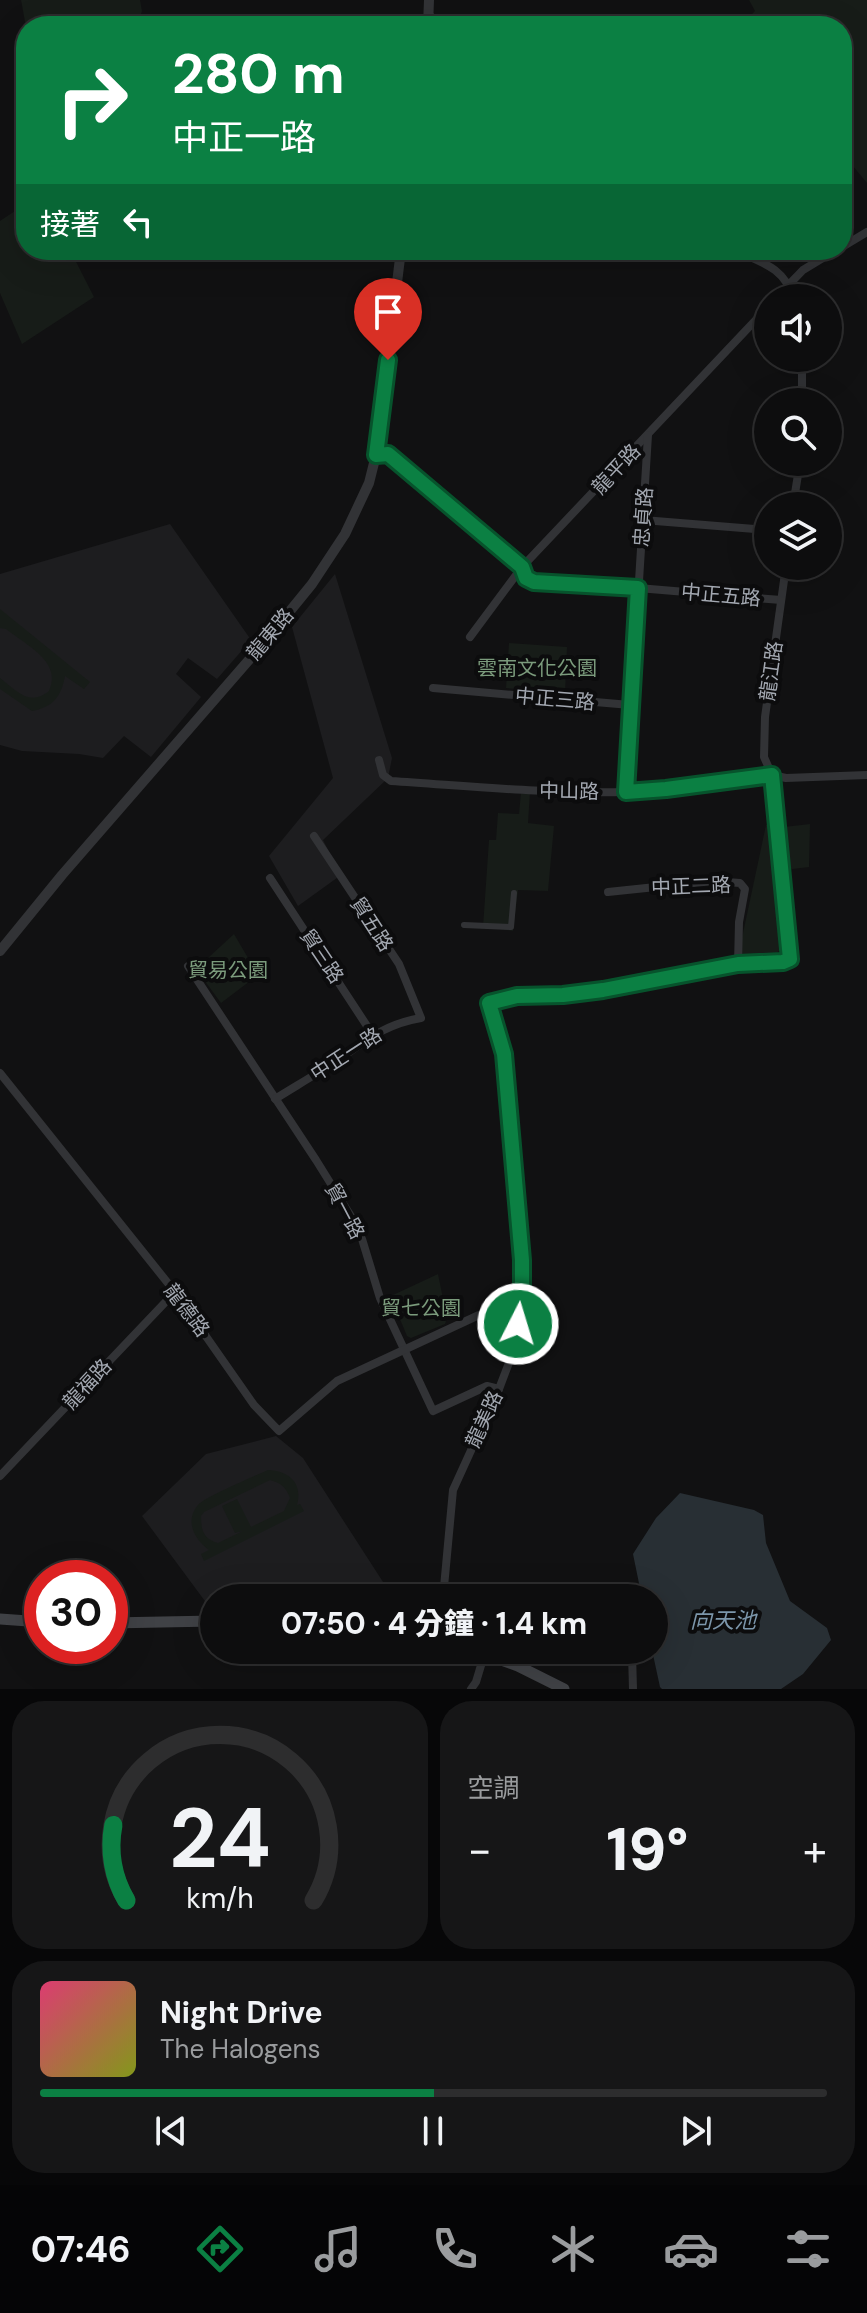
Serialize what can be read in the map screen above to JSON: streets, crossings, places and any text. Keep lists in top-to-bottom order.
{
  "streets": {
    "street": [
      "龍平路",
      "忠貞路",
      "中正五路",
      "龍東路",
      "龍江路",
      "中正三路",
      "中山路",
      "中正二路",
      "貿五路",
      "貿三路",
      "中正一路",
      "貿一路",
      "龍德路",
      "龍福路",
      "龍美路"
    ]
  },
  "crossings": [
    ["龍平路", "忠貞路"],
    ["龍平路", "中正五路"],
    ["忠貞路", "中正五路"],
    ["忠貞路", "中正三路"],
    ["忠貞路", "中山路"],
    ["中正五路", "龍東路"],
    ["中正五路", "龍江路"],
    ["龍江路", "中山路"],
    ["中正二路", "龍美路"],
    ["貿五路", "中正一路"],
    ["貿三路", "中正一路"],
    ["中正一路", "貿一路"],
    ["貿一路", "龍德路"],
    ["貿一路", "龍美路"],
    ["龍德路", "龍福路"]
  ],
  "water": ["向天池"],
  "parks": ["雲南文化公園", "貿易公園", "貿七公園"],
  "page": {
    "turn": ["280 m", "中正一路"],
    "then": "接著",
    "limit": "30",
    "trip": "07:50 · 4 分鐘 · 1.4 km",
    "tile": "空調",
    "heat": ["−", "19°", "+"],
    "song": ["Night Drive", "The Halogens"],
    "tabs": "07:46",
    "gauge": ["24", "km/h"]
  }
}
